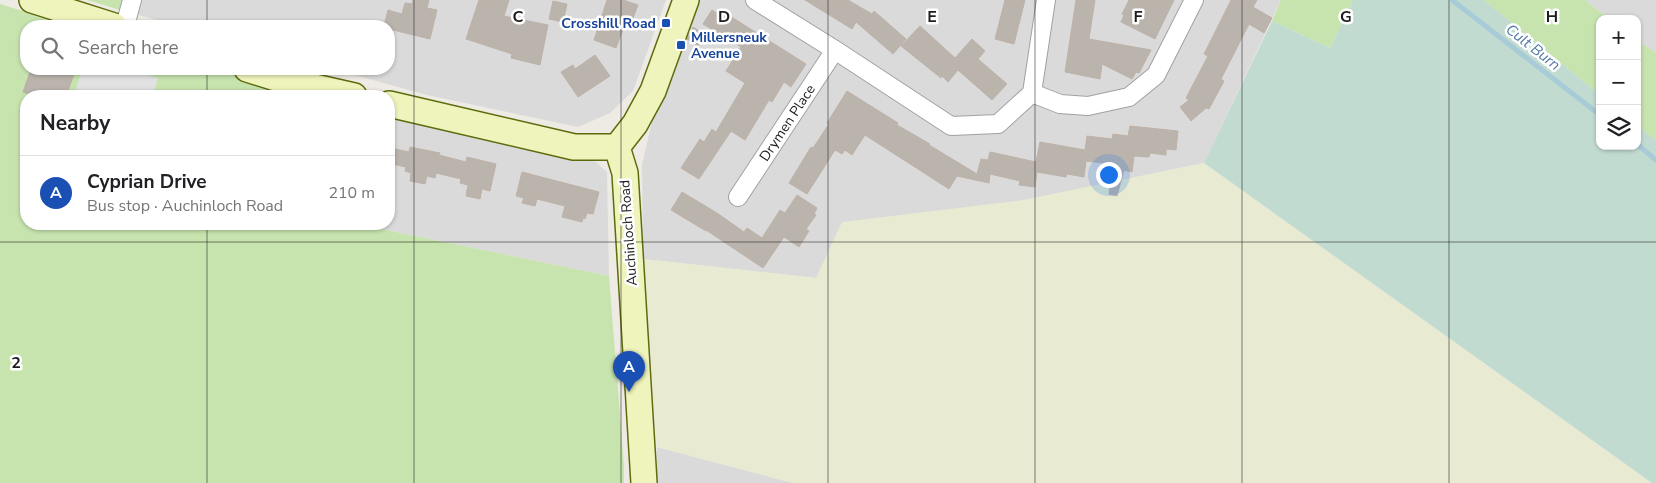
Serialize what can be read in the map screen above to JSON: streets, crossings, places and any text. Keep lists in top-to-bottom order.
{
  "streets": {
    "main road": ["Auchinloch Road"],
    "street": ["Drymen Place"]
  },
  "water": ["Cult Burn"],
  "places": {
    "transit": ["Crosshill Road", "Millersneuk Avenue"]
  },
  "page": {
    "map_buttons": ["+", "−"],
    "search": "Search here",
    "heading": "Nearby",
    "list": [
      {
        "mark": "A",
        "name": "Cyprian Drive",
        "note": "Bus stop · Auchinloch Road",
        "value": "210 m"
      }
    ],
    "pins": "A"
  },
  "grid": {
    "columns": [
      "C",
      "D",
      "E",
      "F",
      "G",
      "H"
    ],
    "rows": ["2"]
  }
}
